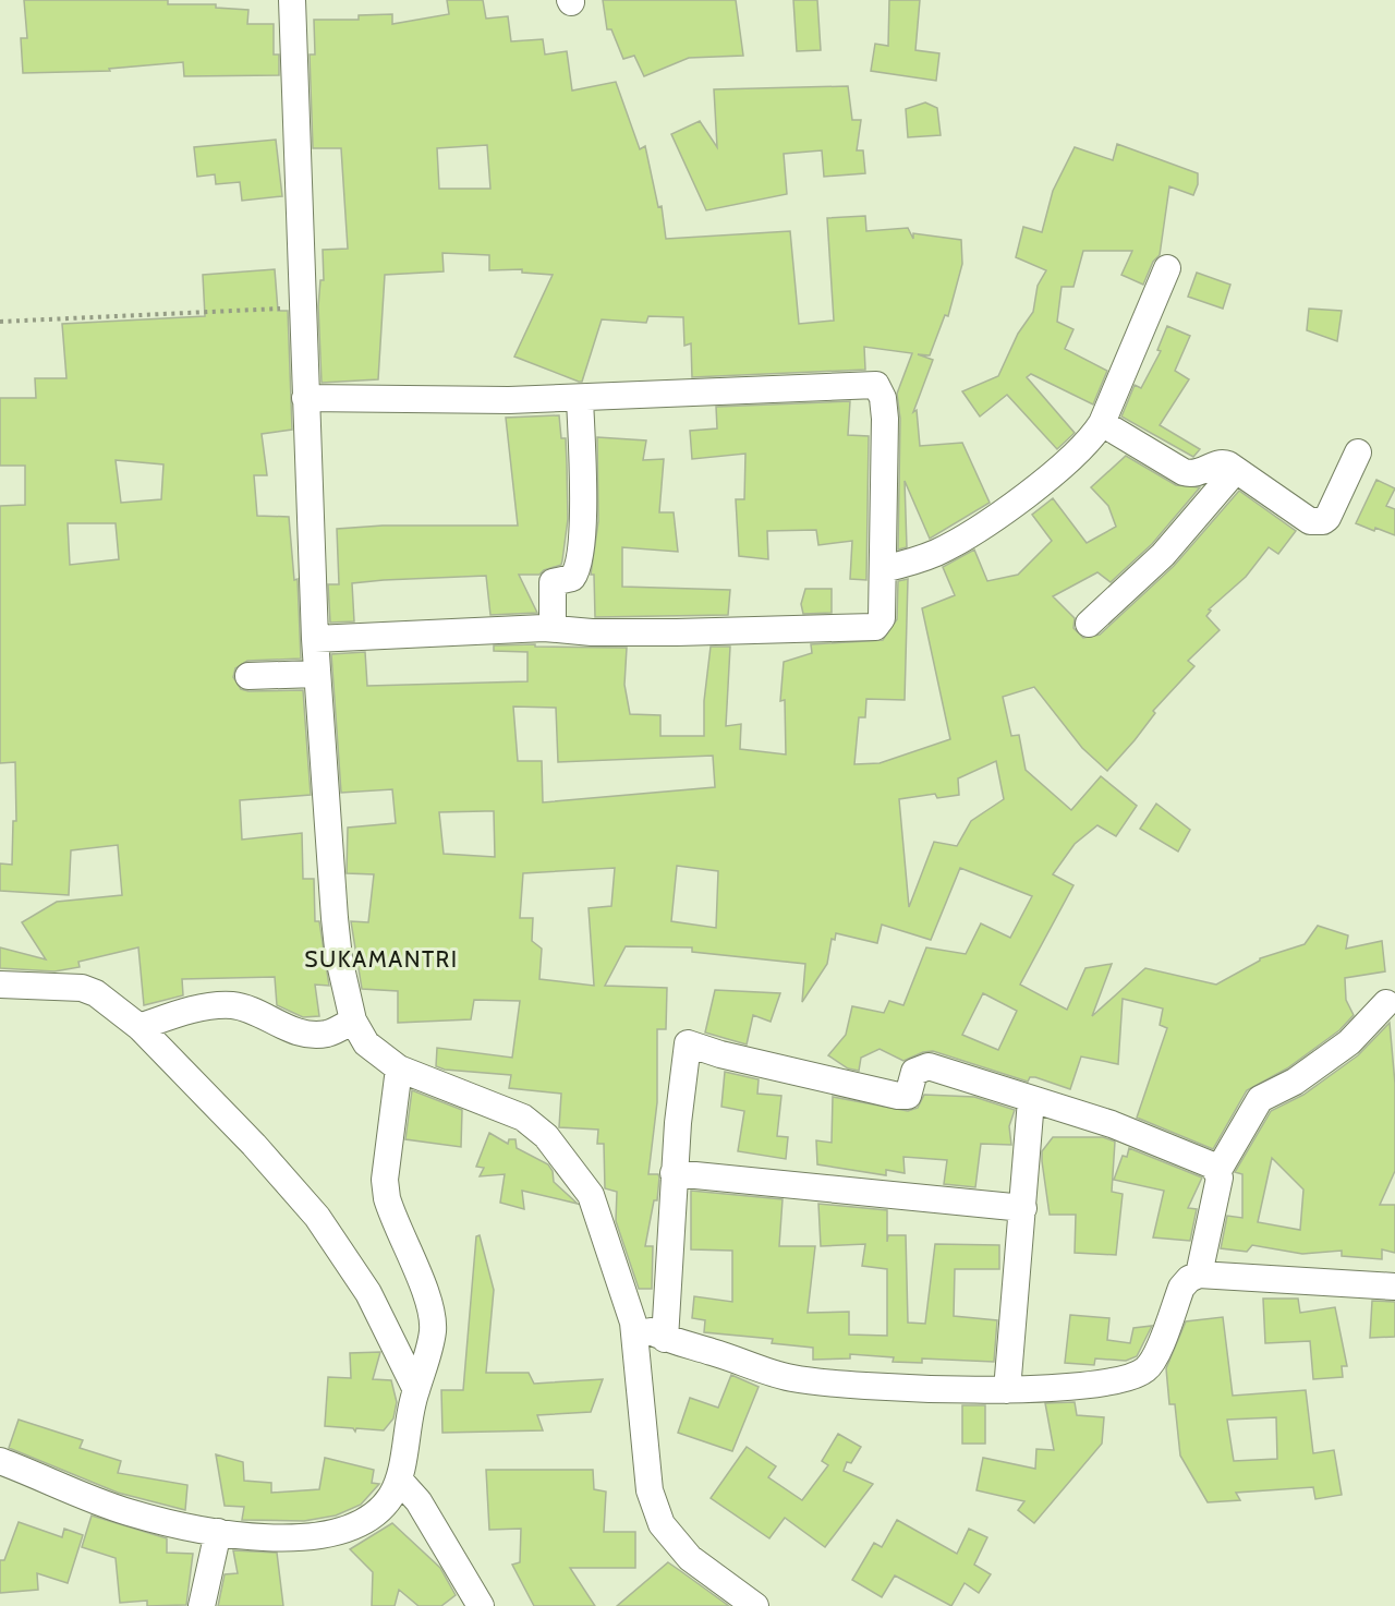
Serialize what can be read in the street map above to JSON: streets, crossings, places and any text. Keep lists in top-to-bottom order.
{
  "districts": ["SUKAMANTRI"]
}
